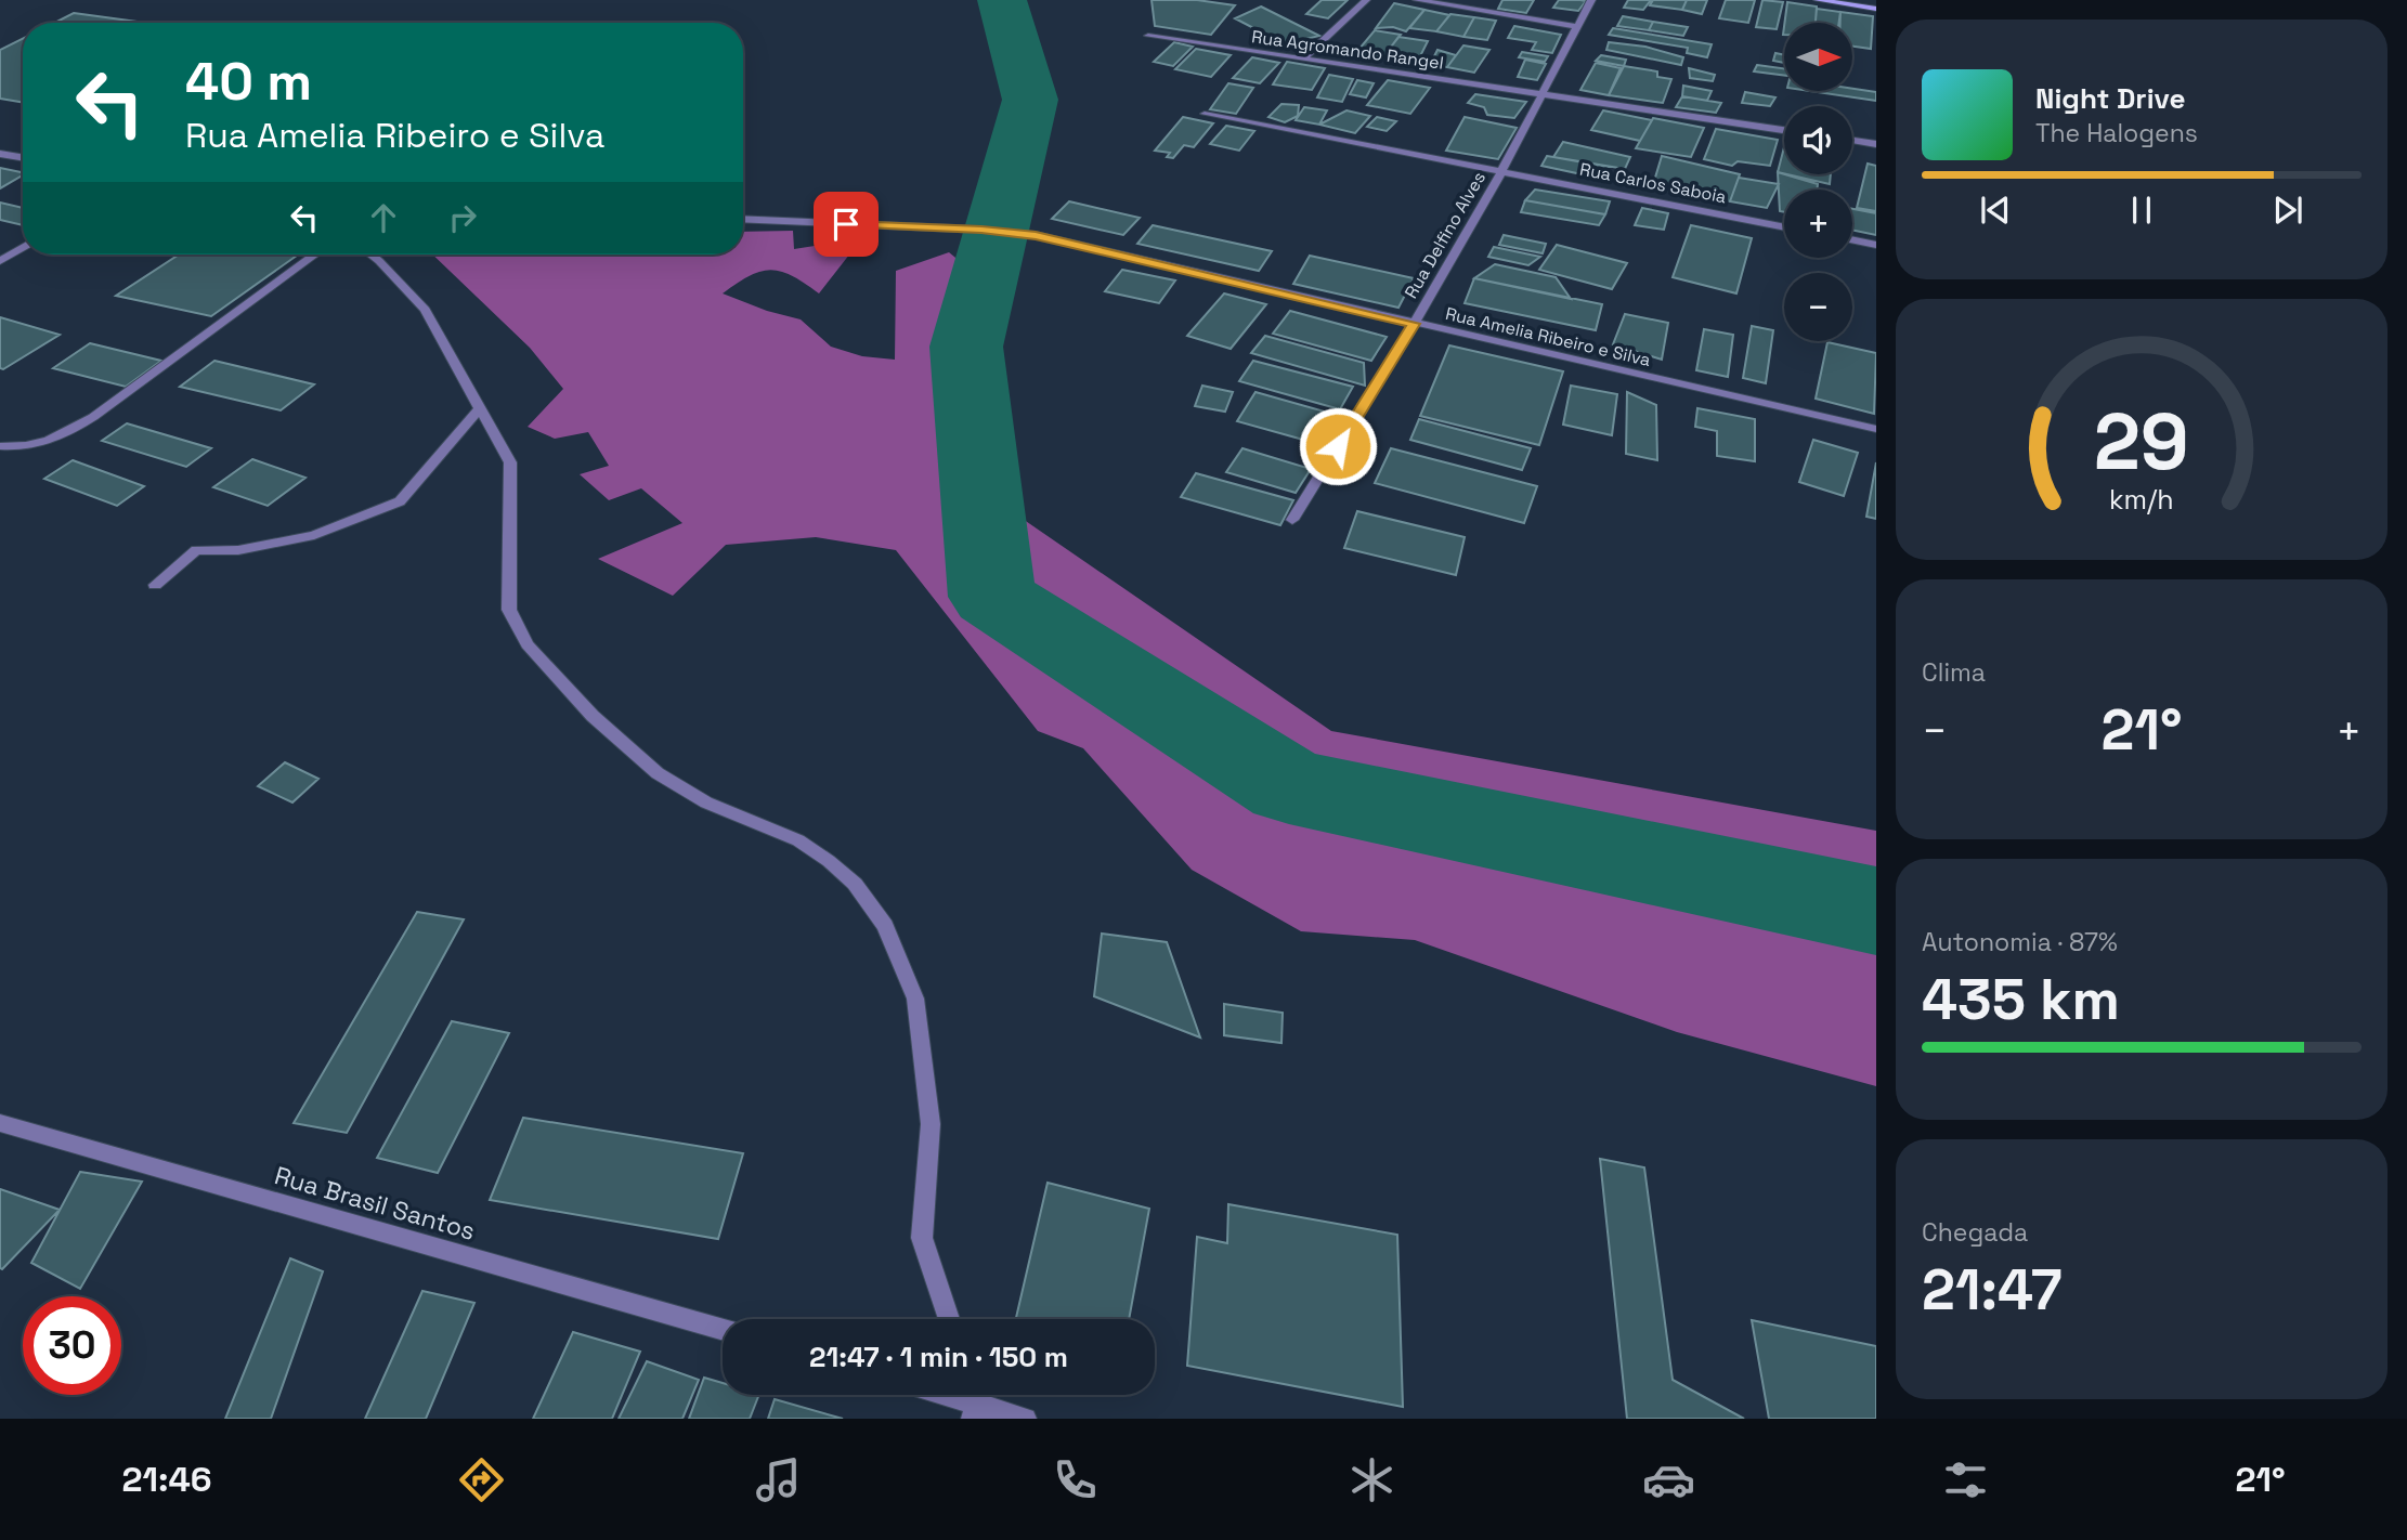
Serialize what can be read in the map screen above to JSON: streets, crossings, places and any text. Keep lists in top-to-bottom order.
{
  "streets": {
    "street": [
      "Rua Agromando Rangel",
      "Rua Carlos Saboia",
      "Rua Delfino Alves",
      "Rua Amelia Ribeiro e Silva",
      "Rua Brasil Santos"
    ]
  },
  "crossings": [
    ["Rua Agromando Rangel", "Rua Delfino Alves"],
    ["Rua Carlos Saboia", "Rua Delfino Alves"],
    ["Rua Delfino Alves", "Rua Amelia Ribeiro e Silva"]
  ],
  "north": "right",
  "page": {
    "map_buttons": ["+", "−"],
    "turn": ["40 m", "Rua Amelia Ribeiro e Silva"],
    "song": ["Night Drive", "The Halogens"],
    "tile": [
      "Clima",
      ["Autonomia · 87%", "435 km"],
      ["Chegada", "21:47"]
    ],
    "heat": ["−", "21°", "+"],
    "limit": "30",
    "trip": "21:47 · 1 min · 150 m",
    "tabs": ["21:46", "21°"],
    "gauge": ["29", "km/h"]
  }
}
